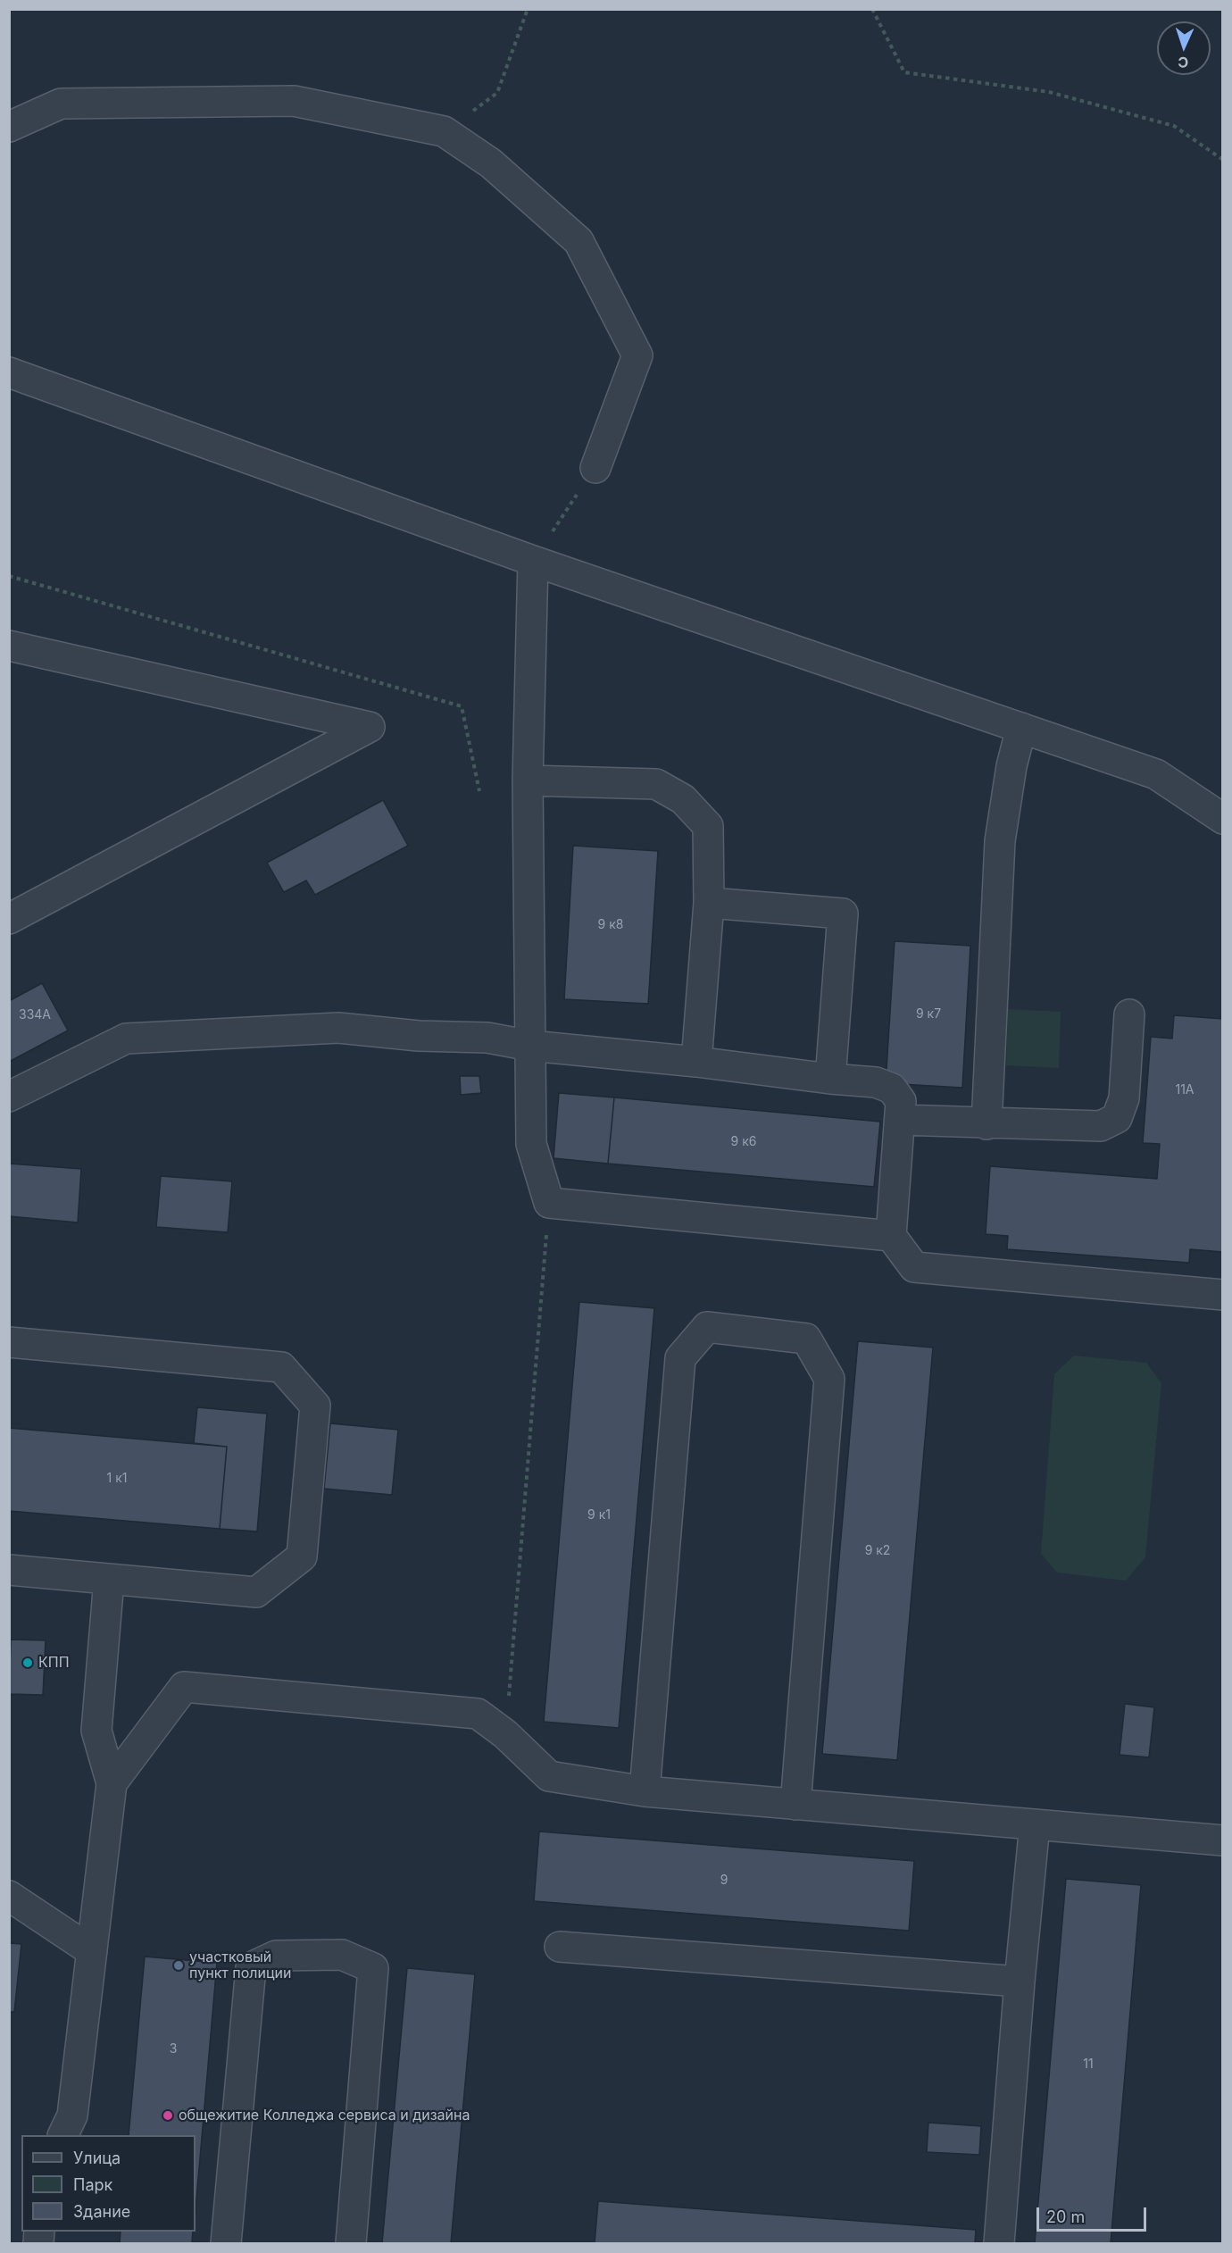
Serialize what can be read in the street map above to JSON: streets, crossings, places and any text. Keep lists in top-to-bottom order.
{
  "places": ["КПП", "участковый пункт полиции", "общежитие Колледжа сервиса и дизайна"],
  "house_numbers": [
    "9 к8",
    "9 к7",
    "334А",
    "11А",
    "9 к6",
    "1 к1",
    "9 к1",
    "9 к2",
    "9",
    "3",
    "11"
  ],
  "legend": ["Улица", "Парк", "Здание"],
  "scale_bar": "20 m",
  "north": "bottom"
}
